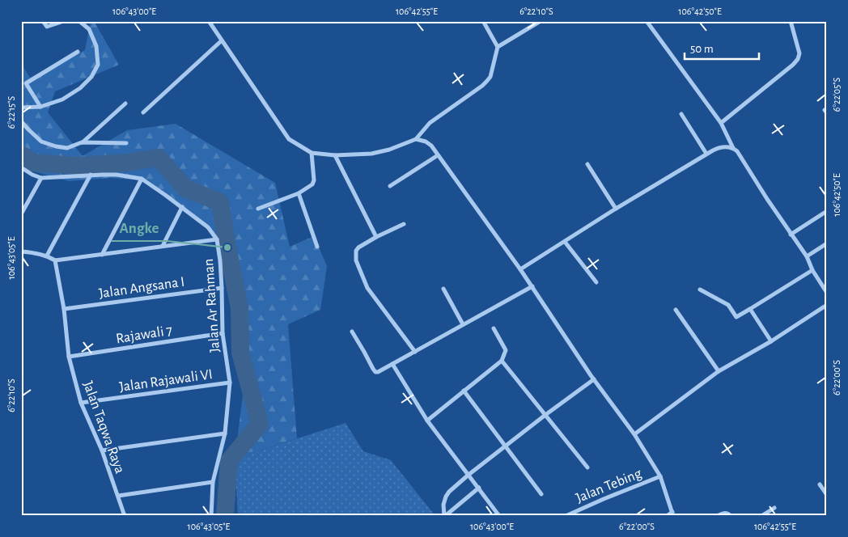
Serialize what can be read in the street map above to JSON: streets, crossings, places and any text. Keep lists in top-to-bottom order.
{
  "streets": {
    "street": [
      "Jalan Angsana I",
      "Jalan Ar Rahman",
      "Rajawali 7",
      "Jalan Rajawali VI",
      "Jalan Taqwa Raya",
      "Jalan Tebing"
    ]
  },
  "crossings": [
    ["Jalan Angsana I", "Jalan Ar Rahman"],
    ["Jalan Angsana I", "Jalan Taqwa Raya"],
    ["Jalan Ar Rahman", "Rajawali 7"],
    ["Jalan Ar Rahman", "Jalan Rajawali VI"],
    ["Rajawali 7", "Jalan Taqwa Raya"],
    ["Jalan Rajawali VI", "Jalan Taqwa Raya"]
  ],
  "places": ["Angke"],
  "scale_bar": "50 m",
  "coordinates": [
    "106°43'00\"E",
    "106°42'55\"E",
    "6°22'10\"S",
    "106°42'50\"E",
    "6°22'05\"S",
    "6°22'15\"S",
    "106°43'05\"E",
    "6°22'00\"S"
  ]
}
